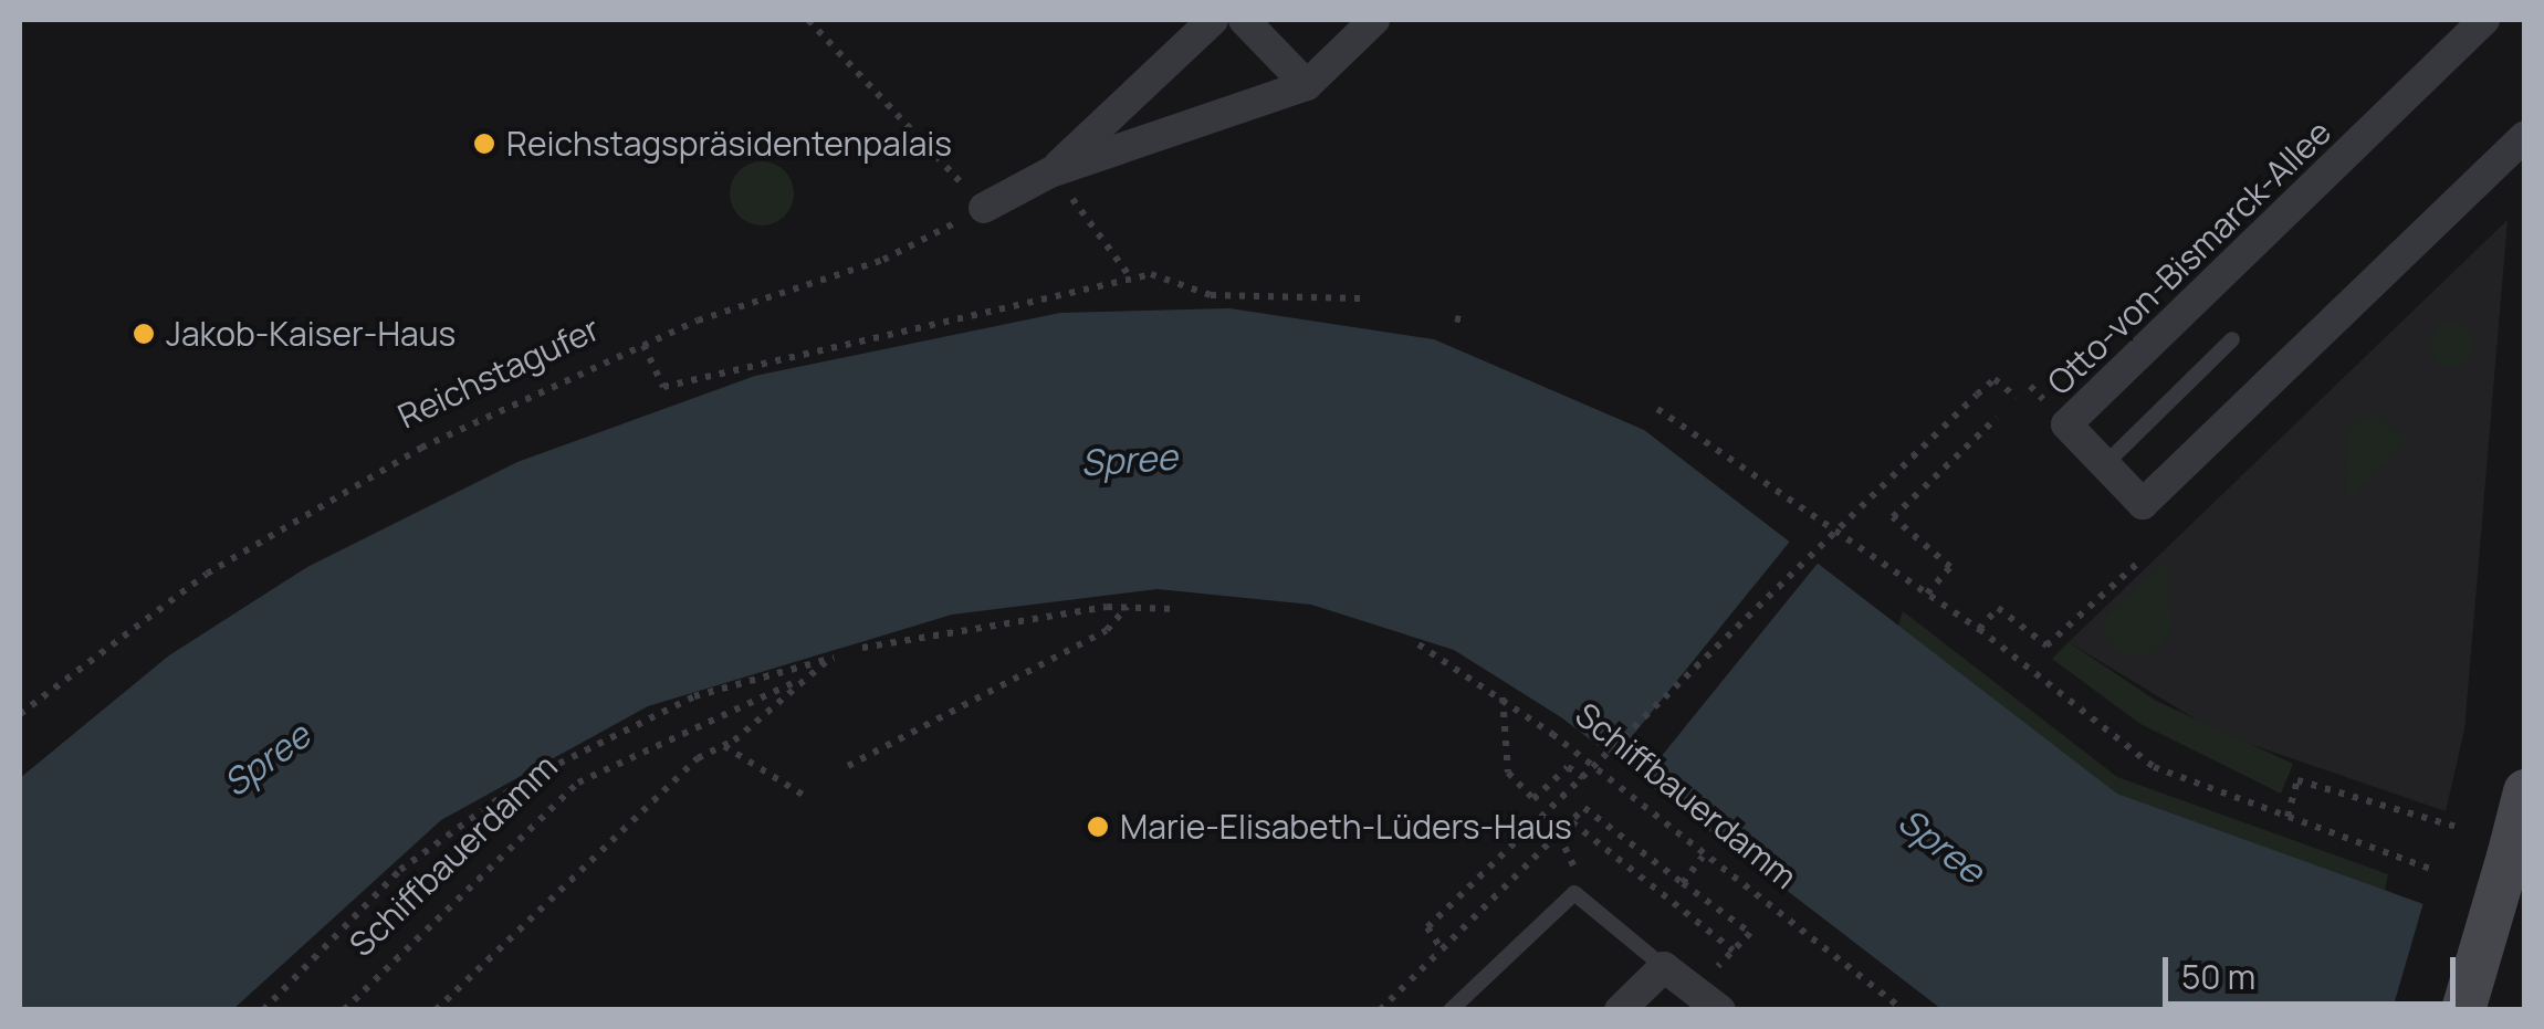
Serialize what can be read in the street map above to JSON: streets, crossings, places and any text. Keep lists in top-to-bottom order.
{
  "streets": {
    "street": ["Otto-von-Bismarck-Allee"],
    "path": ["Reichstagufer", "Schiffbauerdamm"]
  },
  "water": ["Spree"],
  "places": ["Reichstagspräsidentenpalais", "Jakob-Kaiser-Haus", "Marie-Elisabeth-Lüders-Haus"],
  "scale_bar": "50 m"
}
